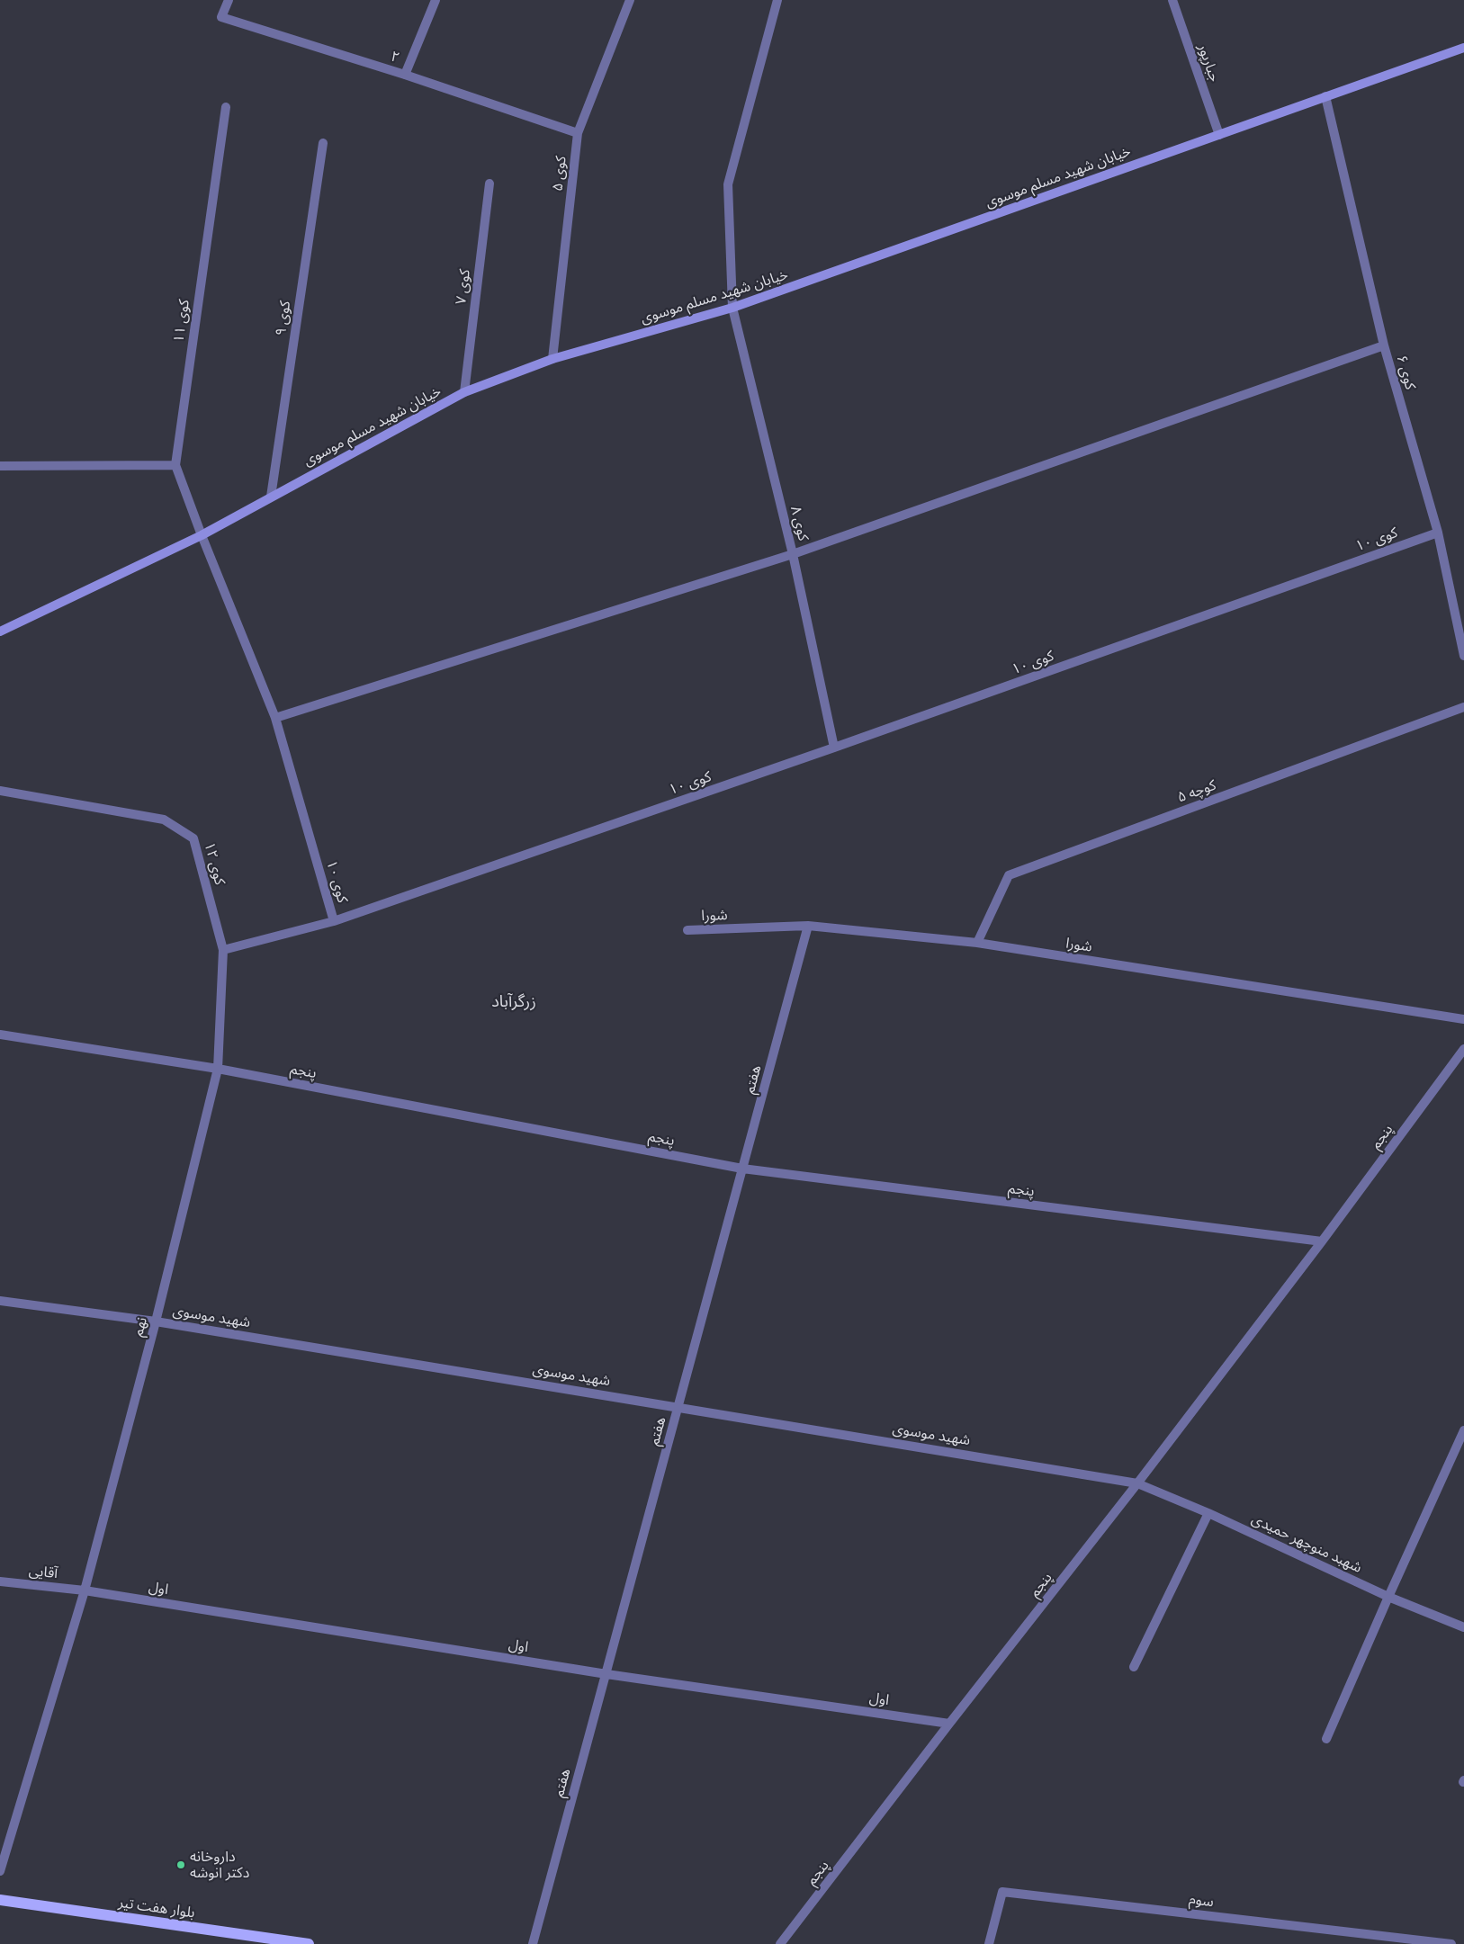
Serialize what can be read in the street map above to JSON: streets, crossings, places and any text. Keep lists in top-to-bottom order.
{
  "streets": {
    "main road": ["بلوار هفت تیر"],
    "street": [
      "۲",
      "جبارپور",
      "کوی ۵",
      "خیابان شهید مسلم موسوی",
      "کوی ۷",
      "کوی ۹",
      "کوی ۱۱",
      "کوی ۶",
      "کوی ۸",
      "کوی ۱۰",
      "کوچه ۵",
      "کوی ۱۲",
      "شورا",
      "پنجم",
      "هفتم",
      "شهید موسوی",
      "نهم",
      "شهبد منوچهر حمیدی",
      "آقایی",
      "اول",
      "سوم"
    ]
  },
  "crossings": [
    ["۲", "کوی ۵"],
    ["جبارپور", "خیابان شهید مسلم موسوی"],
    ["کوی ۵", "خیابان شهید مسلم موسوی"],
    ["خیابان شهید مسلم موسوی", "کوی ۷"],
    ["خیابان شهید مسلم موسوی", "کوی ۹"],
    ["خیابان شهید مسلم موسوی", "کوی ۱۱"],
    ["خیابان شهید مسلم موسوی", "کوی ۶"],
    ["خیابان شهید مسلم موسوی", "کوی ۸"],
    ["خیابان شهید مسلم موسوی", "کوی ۱۰"],
    ["کوی ۱۱", "کوی ۱۰"],
    ["کوی ۶", "کوی ۱۰"],
    ["کوی ۸", "کوی ۱۰"],
    ["کوچه ۵", "شورا"],
    ["کوی ۱۲", "پنجم"],
    ["کوی ۱۲", "نهم"],
    ["شورا", "هفتم"],
    ["پنجم", "هفتم"],
    ["پنجم", "شهید موسوی"],
    ["پنجم", "نهم"],
    ["پنجم", "شهبد منوچهر حمیدی"],
    ["پنجم", "اول"],
    ["هفتم", "شهید موسوی"],
    ["هفتم", "اول"],
    ["شهید موسوی", "نهم"],
    ["شهید موسوی", "شهبد منوچهر حمیدی"],
    ["نهم", "آقایی"],
    ["نهم", "اول"],
    ["آقایی", "اول"]
  ],
  "districts": ["زرگرآباد"],
  "places": ["داروخانه دکتر انوشه"]
}
